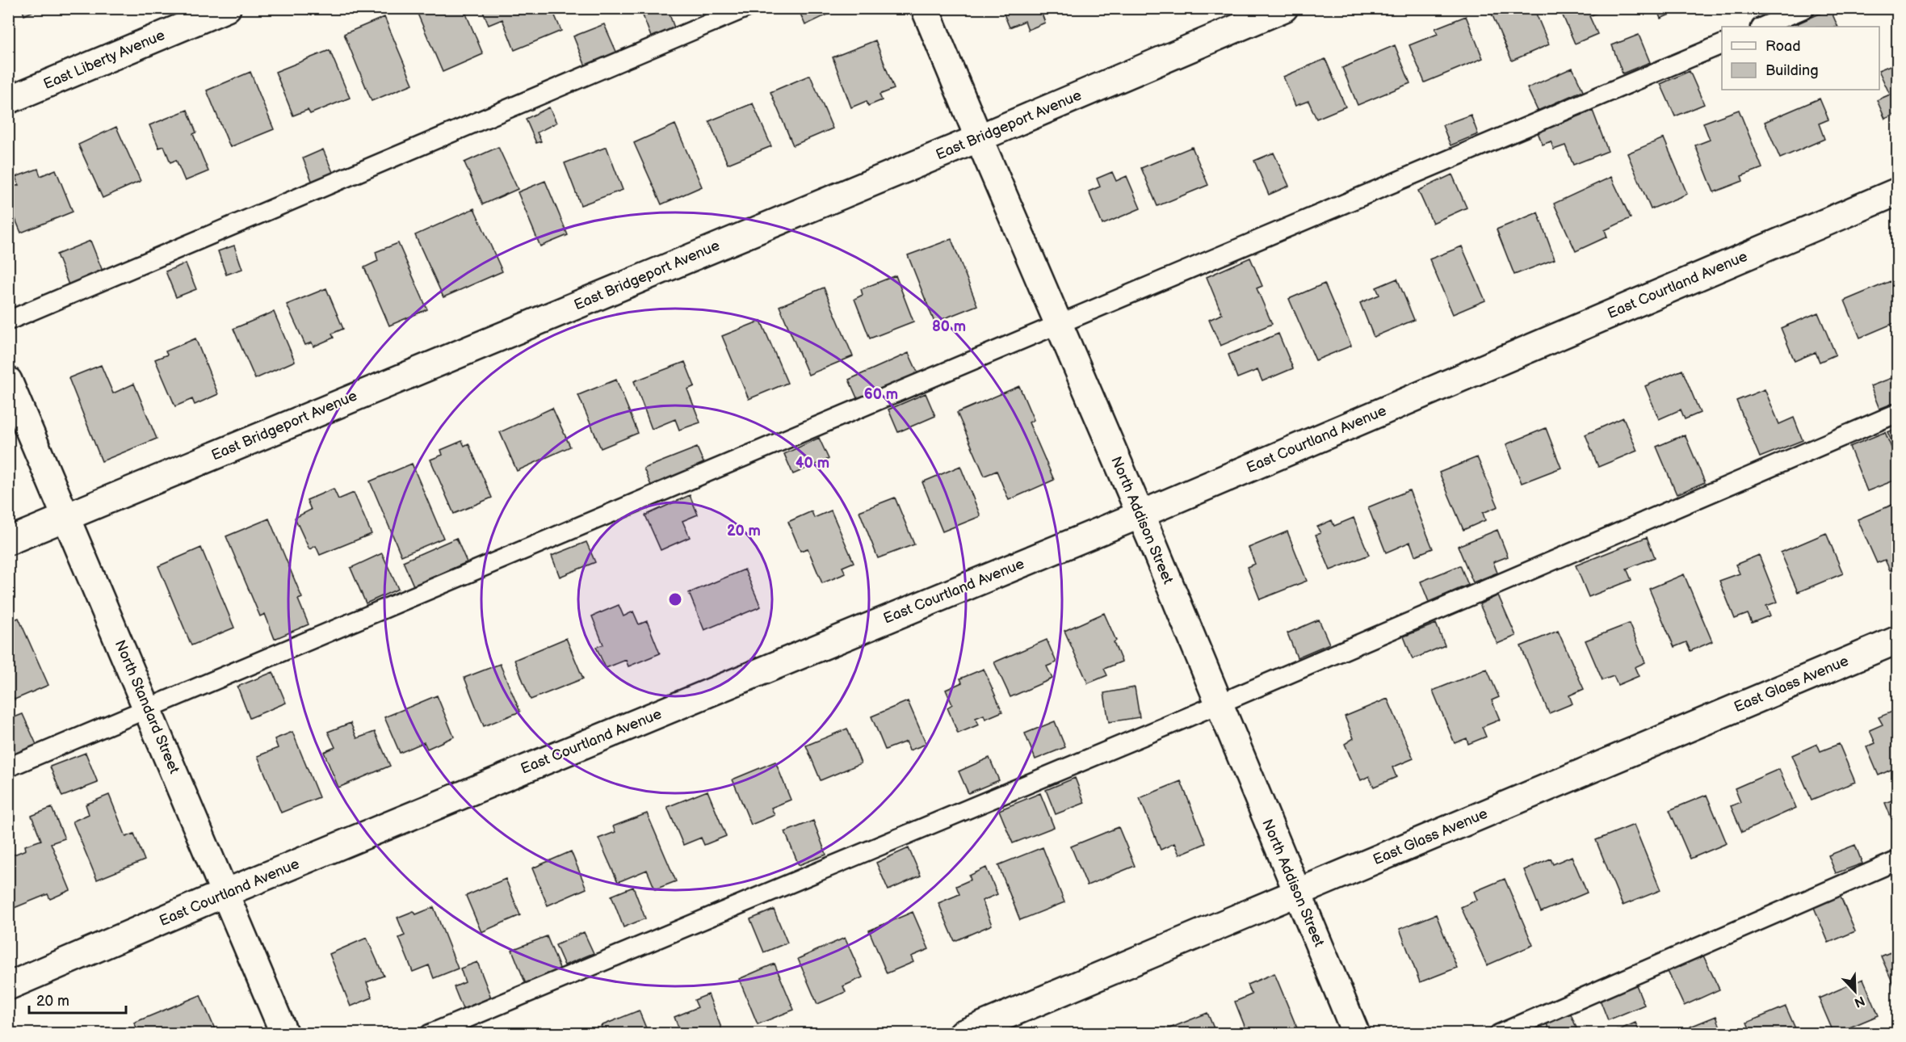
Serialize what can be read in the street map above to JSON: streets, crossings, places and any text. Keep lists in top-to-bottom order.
{
  "streets": {
    "street": [
      "East Liberty Avenue",
      "East Bridgeport Avenue",
      "East Courtland Avenue",
      "North Addison Street",
      "East Glass Avenue",
      "North Standard Street"
    ]
  },
  "crossings": [
    ["East Bridgeport Avenue", "North Addison Street"],
    ["East Bridgeport Avenue", "North Standard Street"],
    ["East Courtland Avenue", "North Addison Street"],
    ["East Courtland Avenue", "North Standard Street"],
    ["North Addison Street", "East Glass Avenue"]
  ],
  "legend": ["Road", "Building"],
  "scale_bar": "20 m",
  "north": "bottom right",
  "rings": [
    "80 m",
    "60 m",
    "40 m",
    "20 m"
  ]
}
